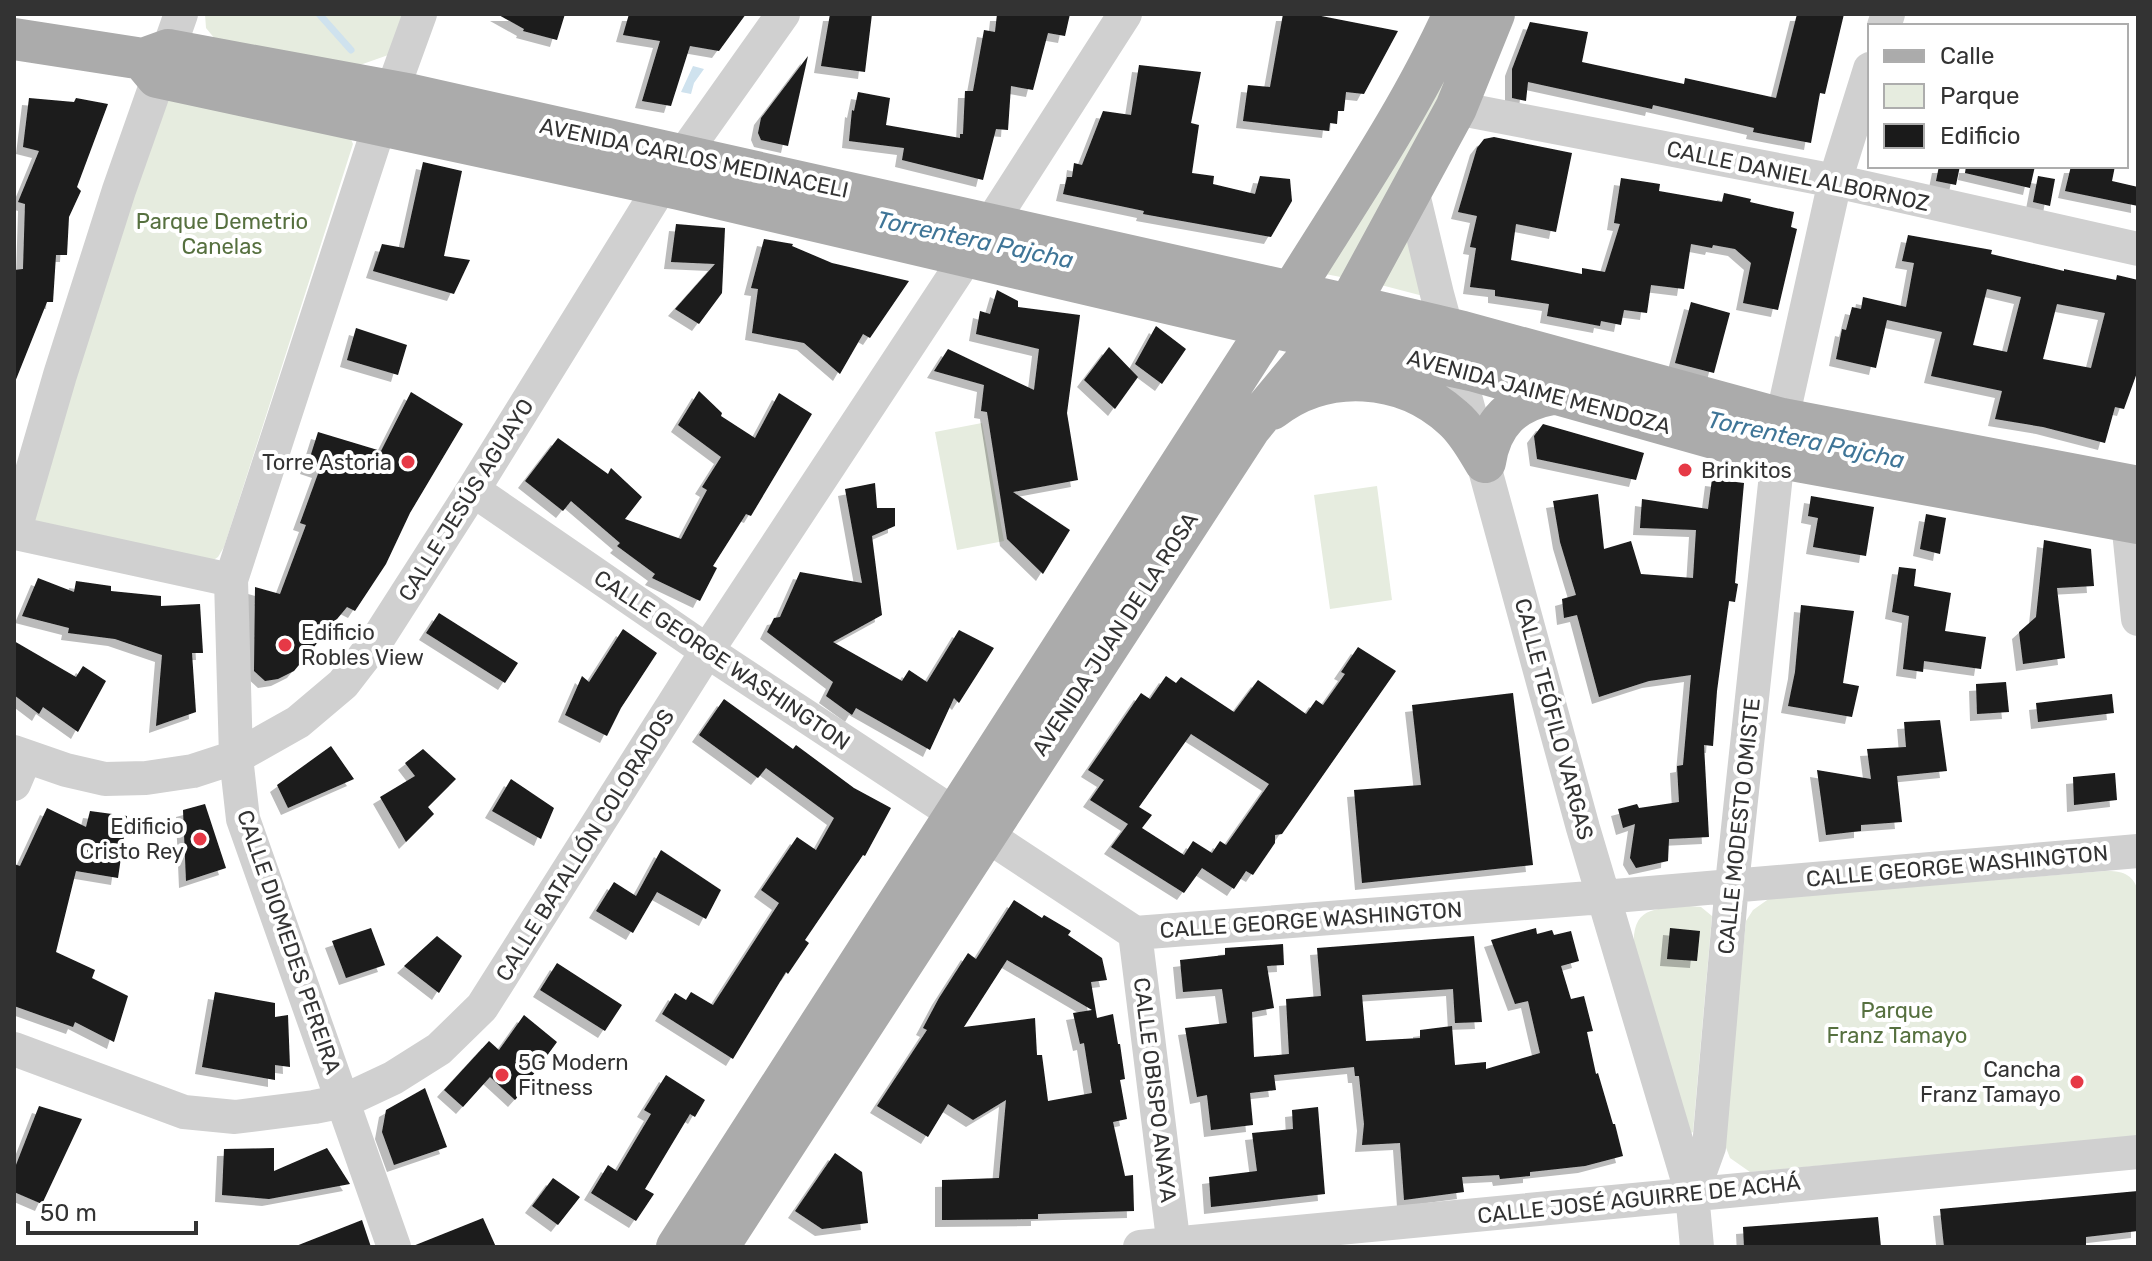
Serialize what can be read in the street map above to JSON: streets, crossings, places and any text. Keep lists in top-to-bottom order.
{
  "streets": {
    "main road": ["AVENIDA CARLOS MEDINACELI", "AVENIDA JAIME MENDOZA", "AVENIDA JUAN DE LA ROSA"],
    "street": [
      "CALLE DANIEL ALBORNOZ",
      "CALLE JESÚS AGUAYO",
      "CALLE GEORGE WASHINGTON",
      "CALLE TEÓFILO VARGAS",
      "CALLE MODESTO OMISTE",
      "CALLE BATALLÓN COLORADOS",
      "CALLE DIOMEDES PEREIRA",
      "CALLE OBISPO ANAYA",
      "CALLE JOSÉ AGUIRRE DE ACHÁ"
    ]
  },
  "crossings": [
    ["AVENIDA CARLOS MEDINACELI", "AVENIDA JAIME MENDOZA"],
    ["AVENIDA CARLOS MEDINACELI", "CALLE JESÚS AGUAYO"],
    ["AVENIDA CARLOS MEDINACELI", "AVENIDA JUAN DE LA ROSA"],
    ["AVENIDA CARLOS MEDINACELI", "CALLE BATALLÓN COLORADOS"],
    ["CALLE DANIEL ALBORNOZ", "AVENIDA JUAN DE LA ROSA"],
    ["CALLE DANIEL ALBORNOZ", "CALLE MODESTO OMISTE"],
    ["AVENIDA JAIME MENDOZA", "AVENIDA JUAN DE LA ROSA"],
    ["AVENIDA JAIME MENDOZA", "CALLE TEÓFILO VARGAS"],
    ["AVENIDA JAIME MENDOZA", "CALLE MODESTO OMISTE"],
    ["CALLE JESÚS AGUAYO", "CALLE GEORGE WASHINGTON"],
    ["CALLE JESÚS AGUAYO", "CALLE DIOMEDES PEREIRA"],
    ["AVENIDA JUAN DE LA ROSA", "CALLE GEORGE WASHINGTON"],
    ["AVENIDA JUAN DE LA ROSA", "CALLE TEÓFILO VARGAS"],
    ["CALLE GEORGE WASHINGTON", "CALLE TEÓFILO VARGAS"],
    ["CALLE GEORGE WASHINGTON", "CALLE MODESTO OMISTE"],
    ["CALLE GEORGE WASHINGTON", "CALLE BATALLÓN COLORADOS"],
    ["CALLE GEORGE WASHINGTON", "CALLE OBISPO ANAYA"],
    ["CALLE TEÓFILO VARGAS", "CALLE MODESTO OMISTE"],
    ["CALLE TEÓFILO VARGAS", "CALLE JOSÉ AGUIRRE DE ACHÁ"],
    ["CALLE MODESTO OMISTE", "CALLE JOSÉ AGUIRRE DE ACHÁ"],
    ["CALLE BATALLÓN COLORADOS", "CALLE DIOMEDES PEREIRA"],
    ["CALLE OBISPO ANAYA", "CALLE JOSÉ AGUIRRE DE ACHÁ"]
  ],
  "water": ["Torrentera Pajcha"],
  "parks": ["Parque Demetrio Canelas", "Parque Franz Tamayo"],
  "places": [
    "Torre Astoria",
    "Brinkitos",
    "Edificio Robles View",
    "Edificio Cristo Rey",
    "5G Modern Fitness",
    "Cancha Franz Tamayo"
  ],
  "legend": ["Calle", "Parque", "Edificio"],
  "scale_bar": "50 m"
}
